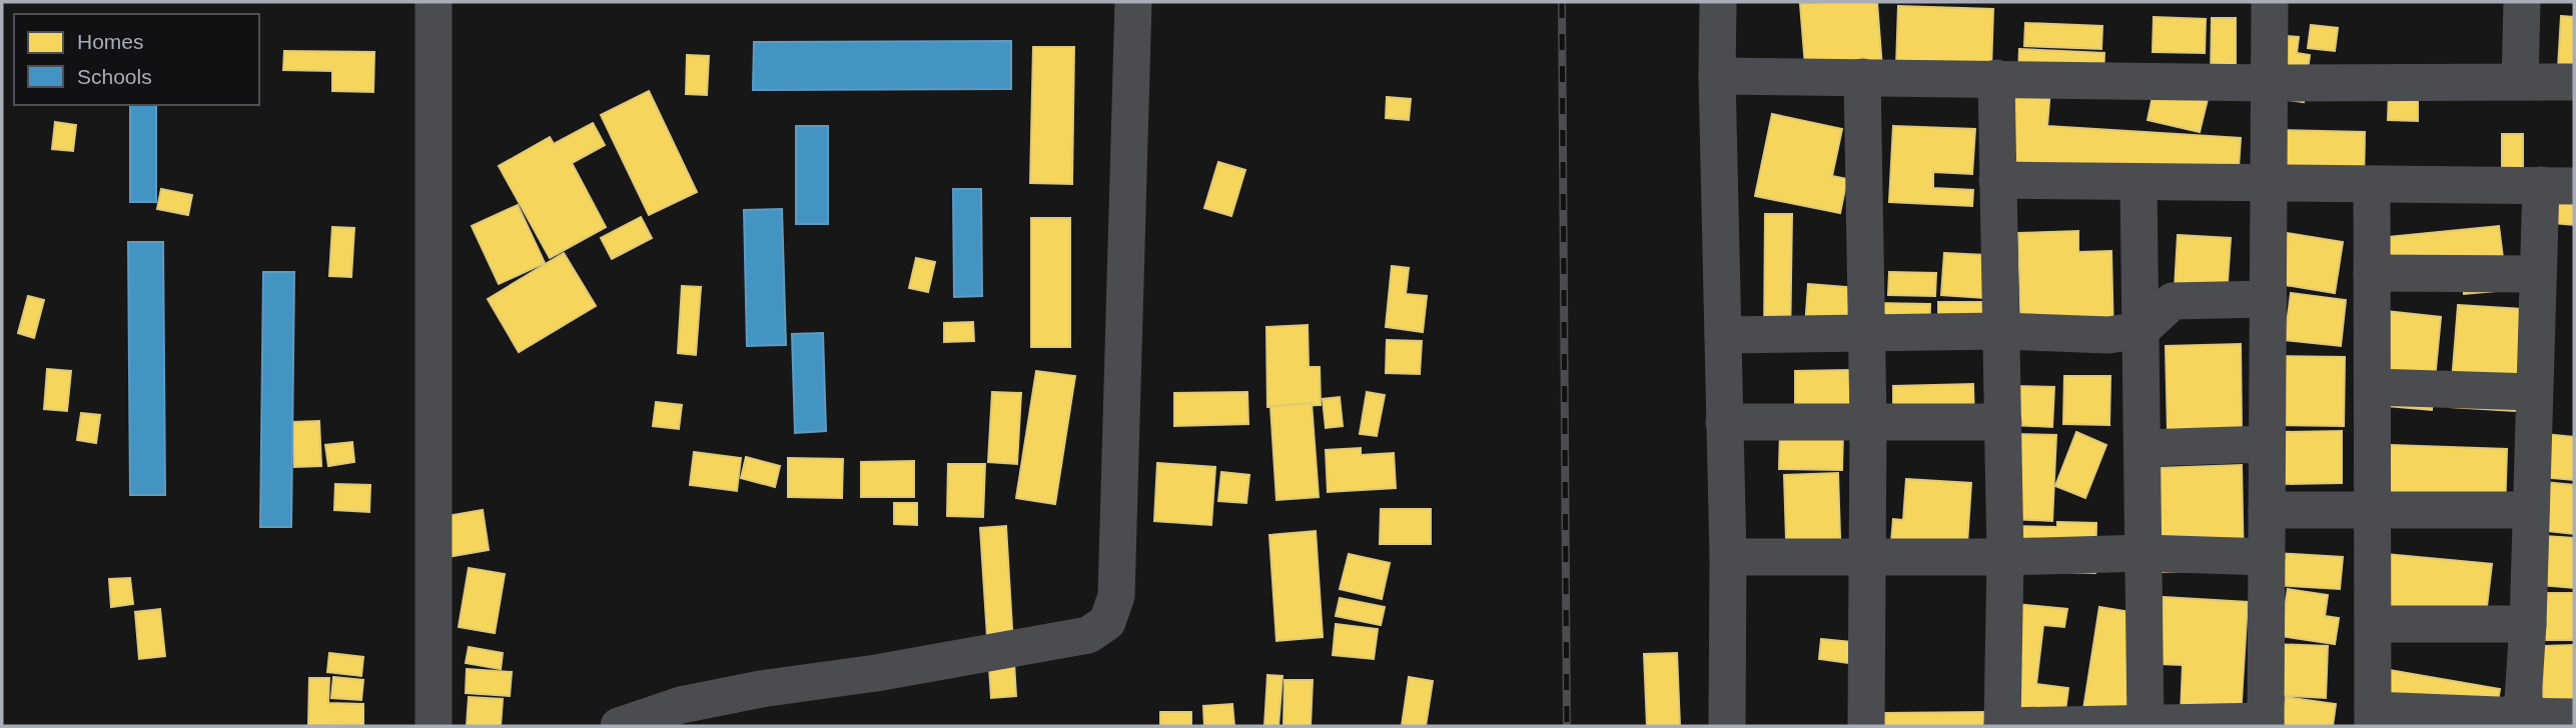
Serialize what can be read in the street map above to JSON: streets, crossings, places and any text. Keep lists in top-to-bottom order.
{
  "legend": ["Homes", "Schools"]
}
